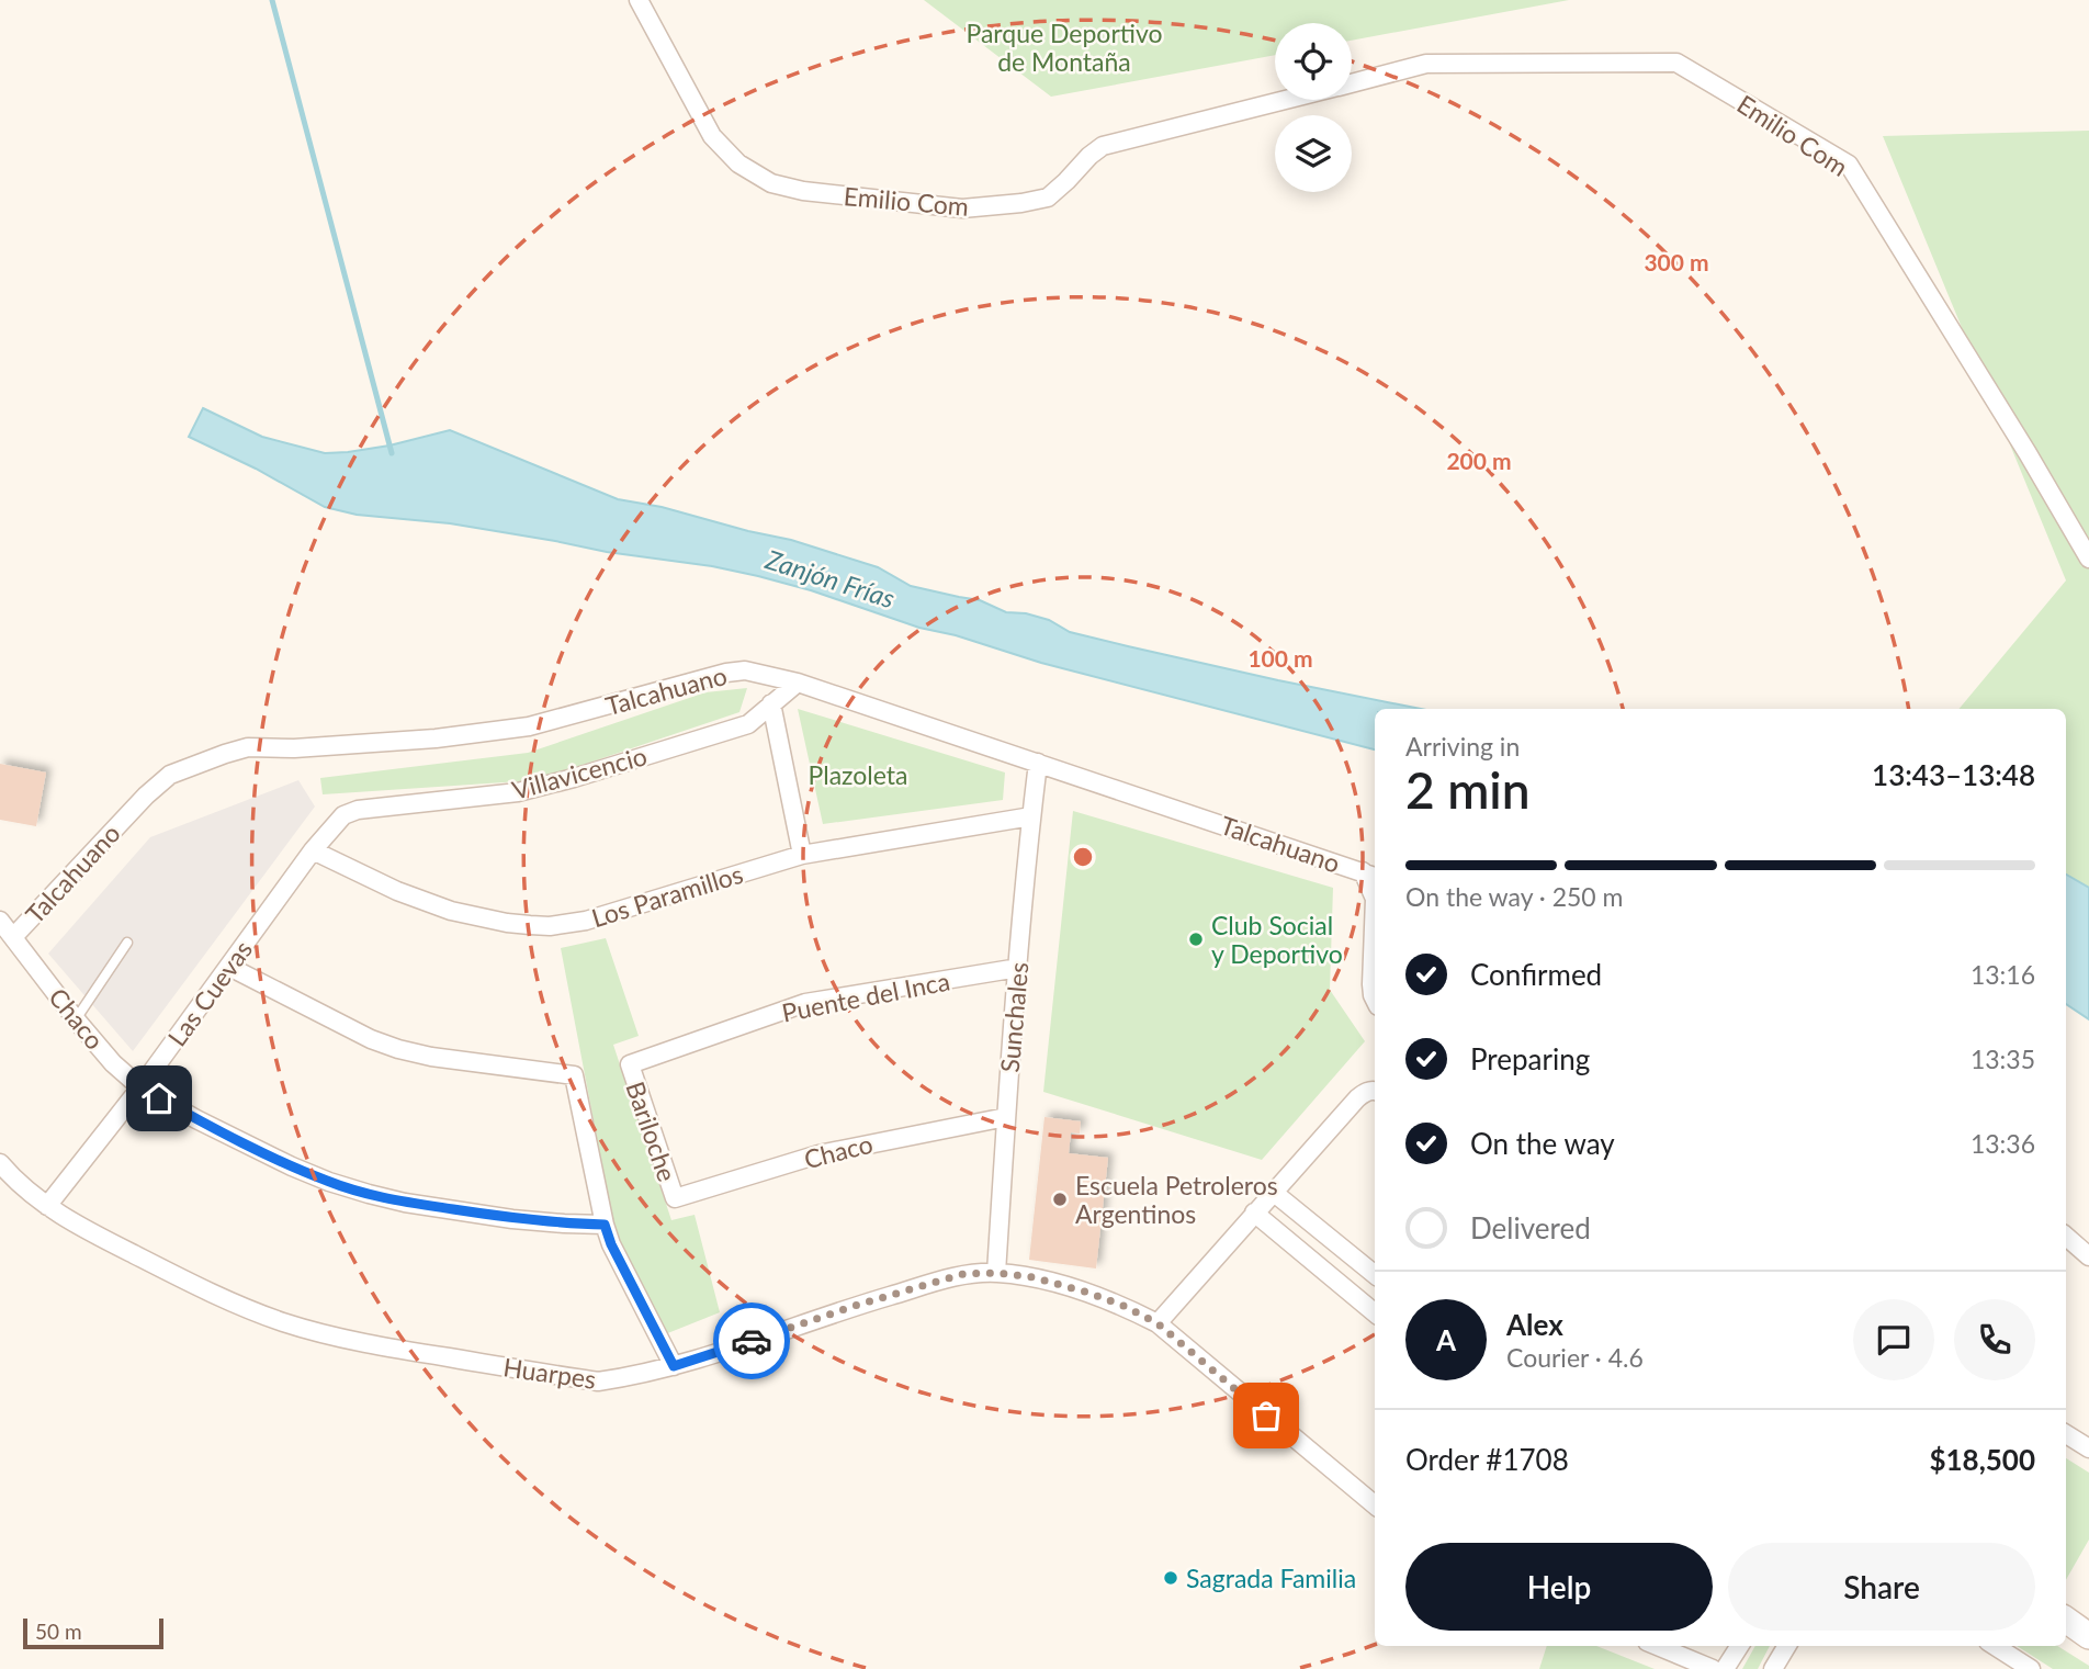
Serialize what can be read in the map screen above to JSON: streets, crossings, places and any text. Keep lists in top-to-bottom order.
{
  "streets": {
    "street": [
      "Emilio Com",
      "Talcahuano",
      "Villavicencio",
      "Los Paramillos",
      "Las Cuevas",
      "Puente del Inca",
      "Sunchales",
      "Chaco",
      "Bariloche",
      "Huarpes"
    ]
  },
  "crossings": [
    ["Talcahuano", "Villavicencio"],
    ["Talcahuano", "Sunchales"],
    ["Talcahuano", "Chaco"],
    ["Villavicencio", "Las Cuevas"],
    ["Los Paramillos", "Las Cuevas"],
    ["Los Paramillos", "Sunchales"],
    ["Las Cuevas", "Chaco"],
    ["Las Cuevas", "Huarpes"],
    ["Puente del Inca", "Sunchales"],
    ["Puente del Inca", "Bariloche"],
    ["Sunchales", "Chaco"],
    ["Sunchales", "Huarpes"],
    ["Chaco", "Bariloche"]
  ],
  "water": ["Zanjón Frías"],
  "parks": ["Parque Deportivo de Montaña", "Plazoleta"],
  "places": ["Club Social y Deportivo", "Escuela Petroleros Argentinos", "Sagrada Familia"],
  "scale_bar": "50 m",
  "page": {
    "heading": ["2 min", "Arriving in", "13:43–13:48"],
    "panel": [
      "Alex",
      "Courier · 4.6",
      "Order #1708",
      "$18,500"
    ],
    "bar": "On the way · 250 m",
    "list": [
      ["Confirmed", "13:16"],
      ["Preparing", "13:35"],
      ["On the way", "13:36"],
      "Delivered"
    ],
    "round": "A",
    "buttons": ["Help", "Share"],
    "scale": "50 m"
  },
  "rings": ["300 m", "200 m", "100 m"]
}
